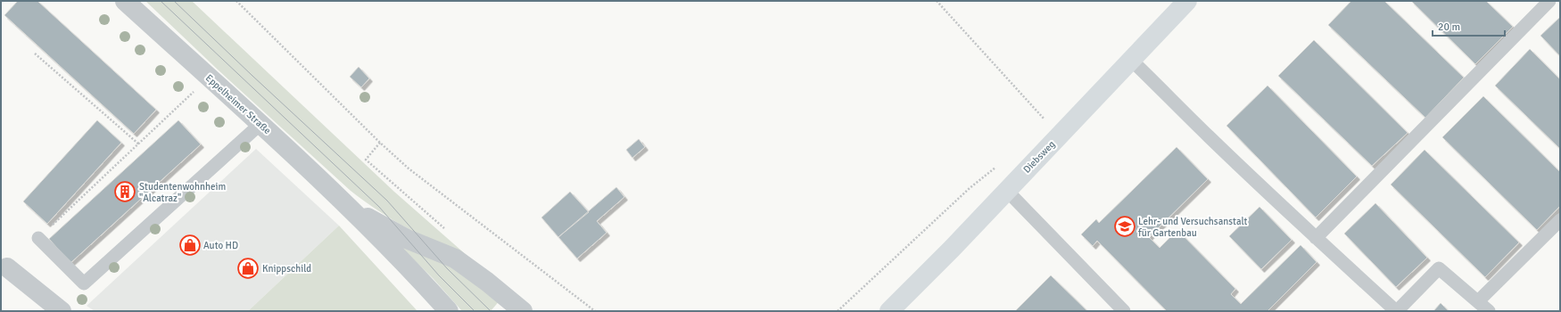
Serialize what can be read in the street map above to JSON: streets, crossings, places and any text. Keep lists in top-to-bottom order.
{
  "streets": {
    "main road": ["Diebsweg"],
    "street": ["Eppelheimer Straße"]
  },
  "places": {
    "building": ["Studentenwohnheim \"Alcatraz\""],
    "school or university": ["Lehr- und Versuchsanstalt für Gartenbau"],
    "shop": ["Auto HD", "Knippschild"]
  },
  "scale_bar": "20 m"
}
